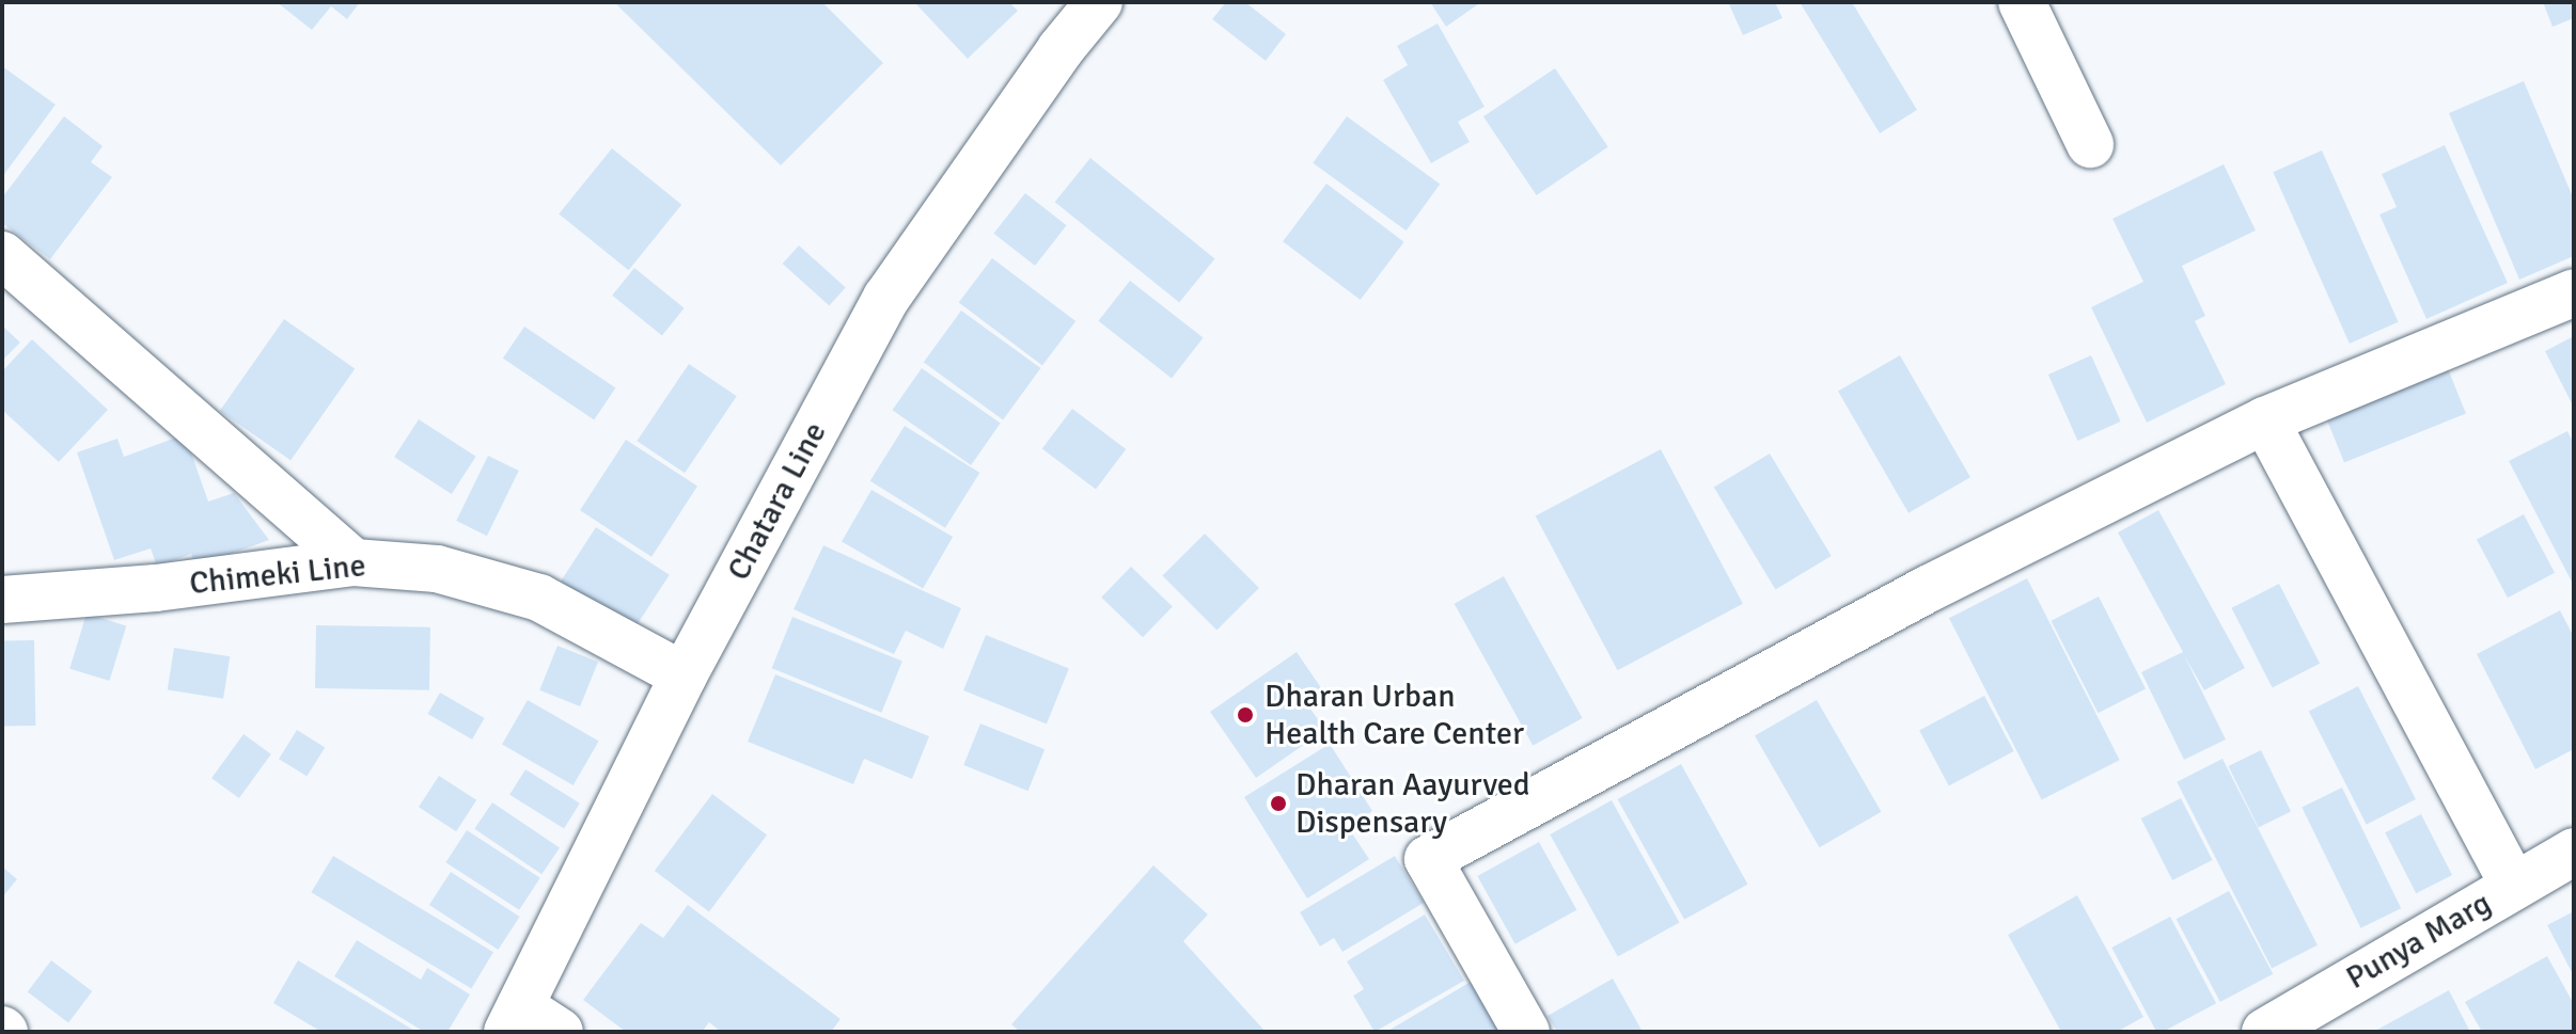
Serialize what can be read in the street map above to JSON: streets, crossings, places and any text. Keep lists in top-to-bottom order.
{
  "streets": {
    "street": ["Chatara Line", "Chimeki Line", "Punya Marg"]
  },
  "crossings": [
    ["Chatara Line", "Chimeki Line"]
  ],
  "places": ["Dharan Urban Health Care Center", "Dharan Aayurved Dispensary"]
}
